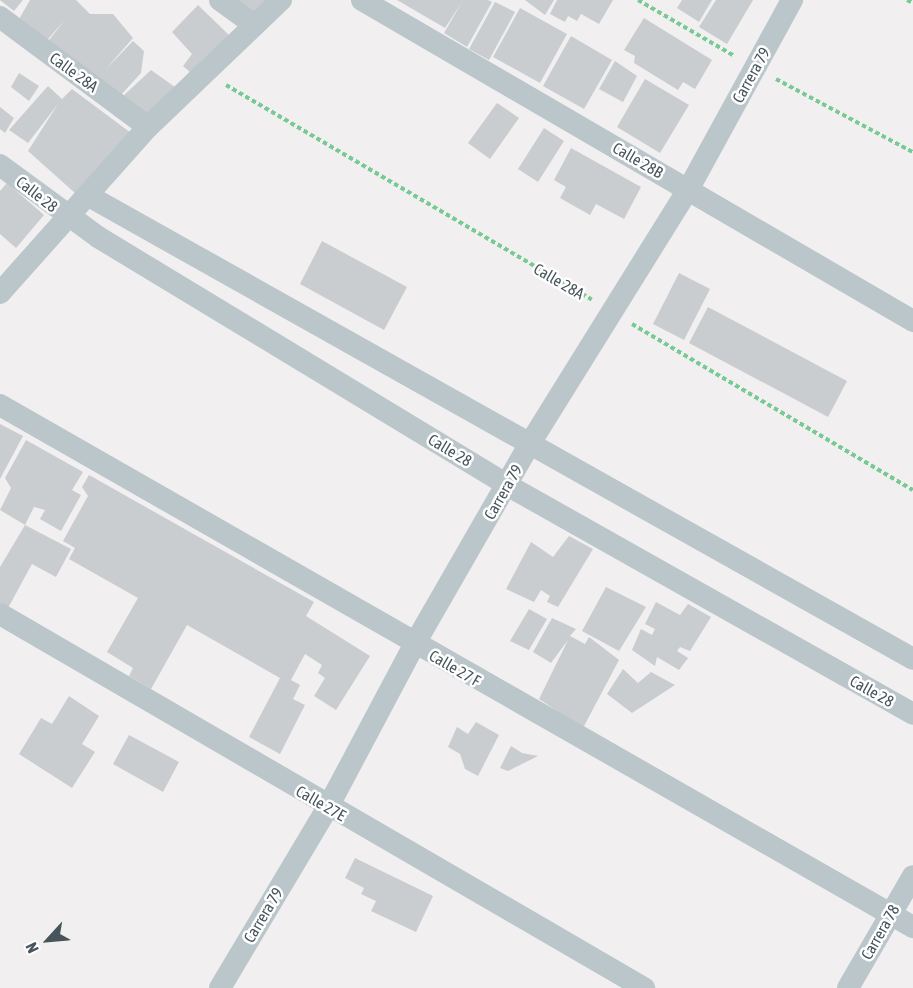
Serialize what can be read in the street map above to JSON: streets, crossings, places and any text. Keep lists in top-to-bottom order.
{
  "streets": {
    "street": [
      "Calle 28A",
      "Carrera 79",
      "Calle 28B",
      "Calle 28",
      "Calle 27 F",
      "Calle 27E",
      "Carrera 78"
    ]
  },
  "crossings": [
    ["Calle 28A", "Carrera 79"],
    ["Carrera 79", "Calle 28B"],
    ["Carrera 79", "Calle 28"],
    ["Carrera 79", "Calle 27 F"],
    ["Carrera 79", "Calle 27E"],
    ["Calle 27 F", "Carrera 78"]
  ],
  "north": "bottom left"
}
